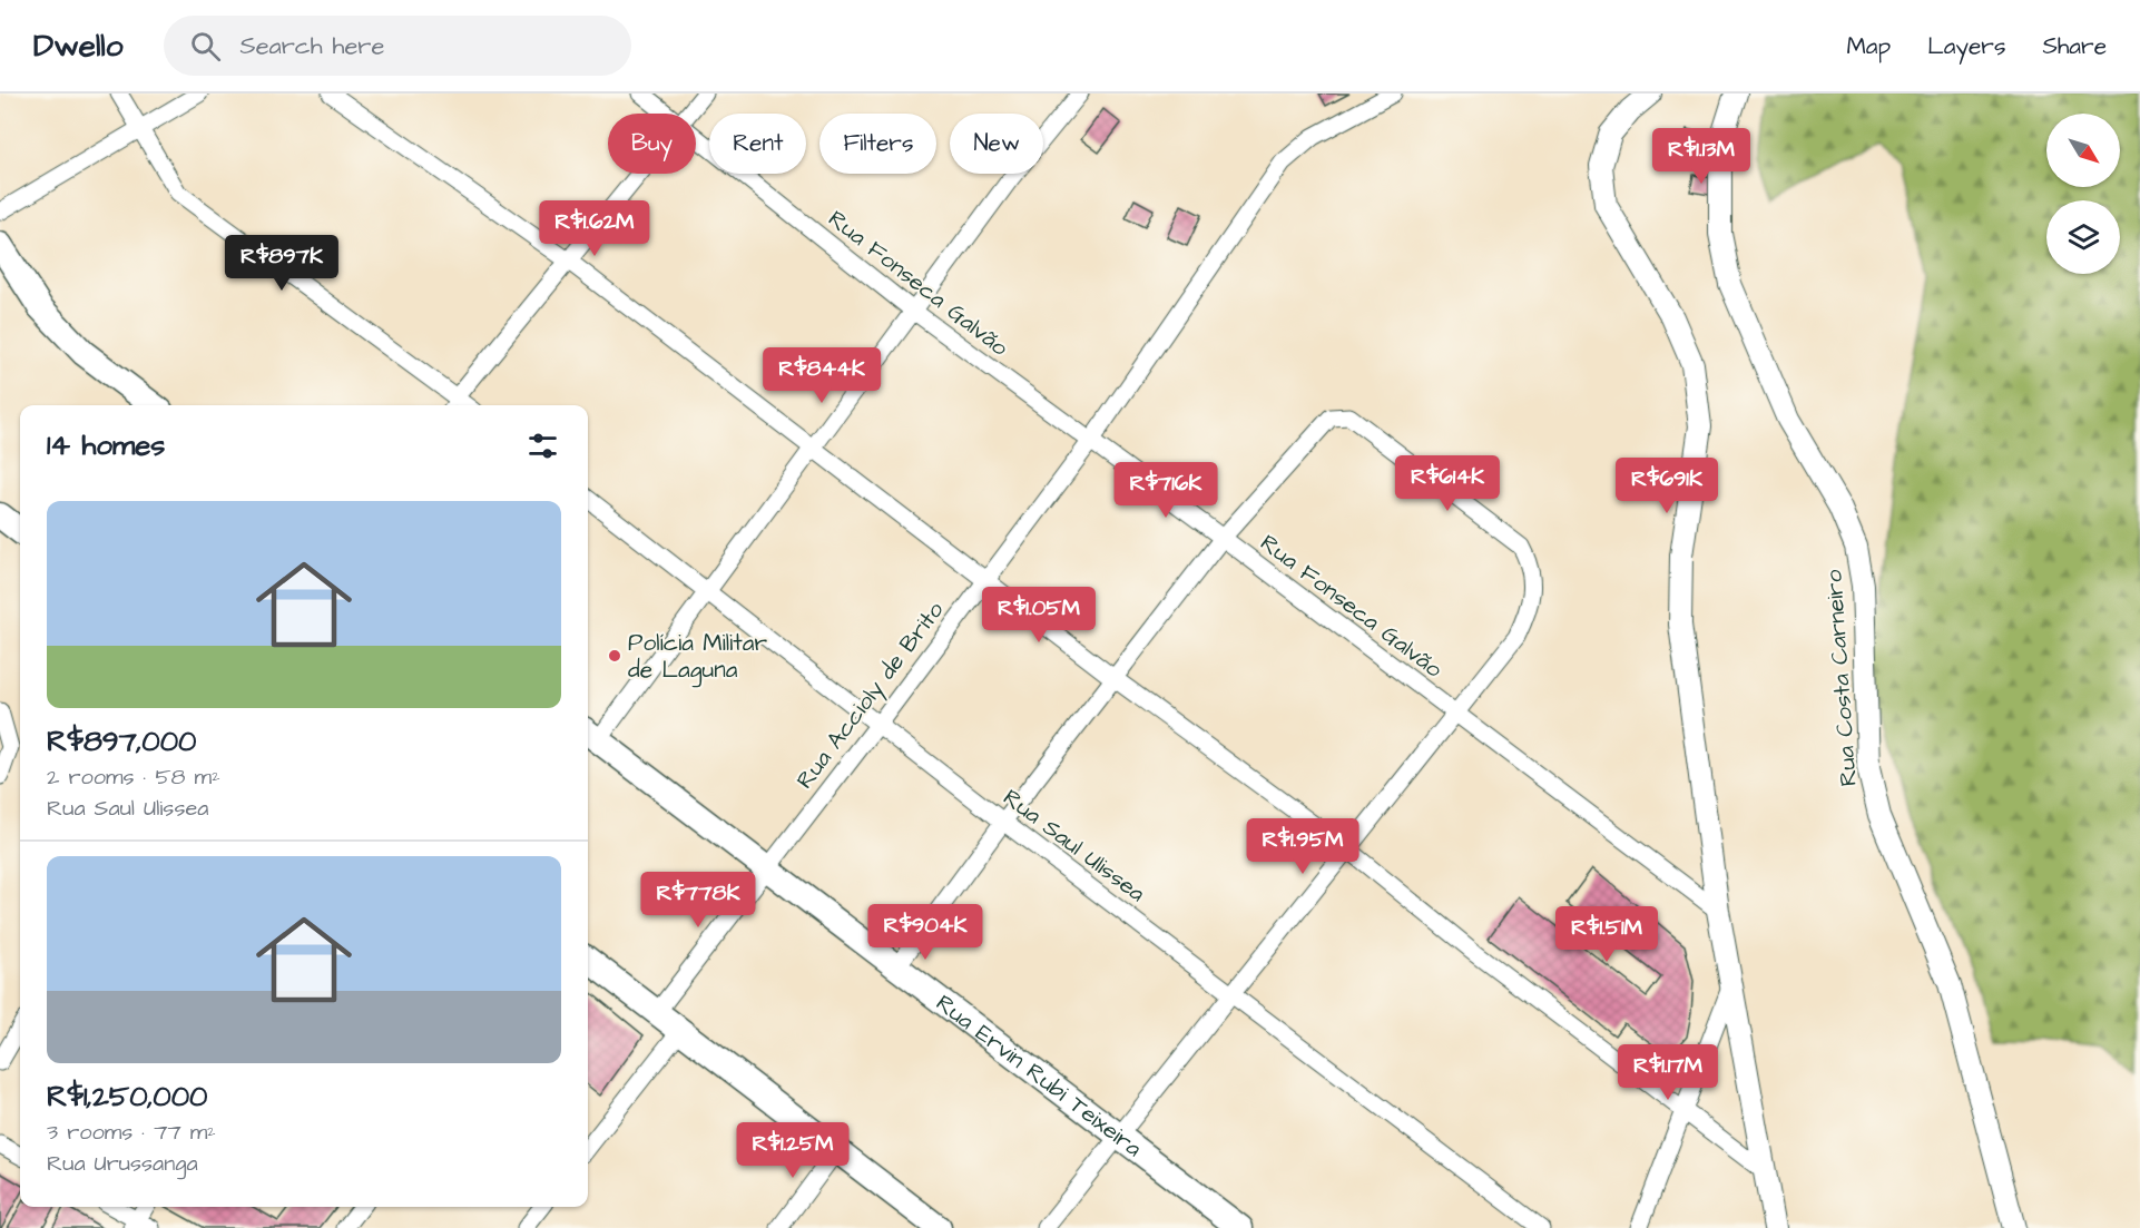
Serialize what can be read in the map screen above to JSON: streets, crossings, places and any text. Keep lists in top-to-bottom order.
{
  "streets": {
    "main road": ["Rua Ervin Rubi Teixeira"],
    "street": [
      "Rua Fonseca Galvão",
      "Rua Costa Carneiro",
      "Rua Accioly de Brito",
      "Rua Saul Ulissea"
    ]
  },
  "crossings": [
    ["Rua Fonseca Galvão", "Rua Accioly de Brito"],
    ["Rua Accioly de Brito", "Rua Saul Ulissea"],
    ["Rua Accioly de Brito", "Rua Ervin Rubi Teixeira"]
  ],
  "places": ["Polícia Militar de Laguna"],
  "north": "bottom right",
  "page": {
    "header": "Dwello",
    "search": "Search here",
    "nav": ["Map", "Layers", "Share"],
    "chip": [
      "Buy",
      "Rent",
      "Filters",
      "New"
    ],
    "price": [
      "R$1.13M",
      "R$1.62M",
      "R$897K",
      "R$844K",
      "R$614K",
      "R$691K",
      "R$716K",
      "R$1.05M",
      "R$1.95M",
      "R$778K",
      "R$904K",
      "R$1.51M",
      "R$1.17M",
      "R$1.25M"
    ],
    "heading": "14 homes",
    "list": [
      {
        "name": "R$897,000",
        "note": "2 rooms · 58 m² · Rua Saul Ulissea"
      },
      {
        "name": "R$1,250,000",
        "note": "3 rooms · 77 m² · Rua Urussanga"
      }
    ]
  }
}
